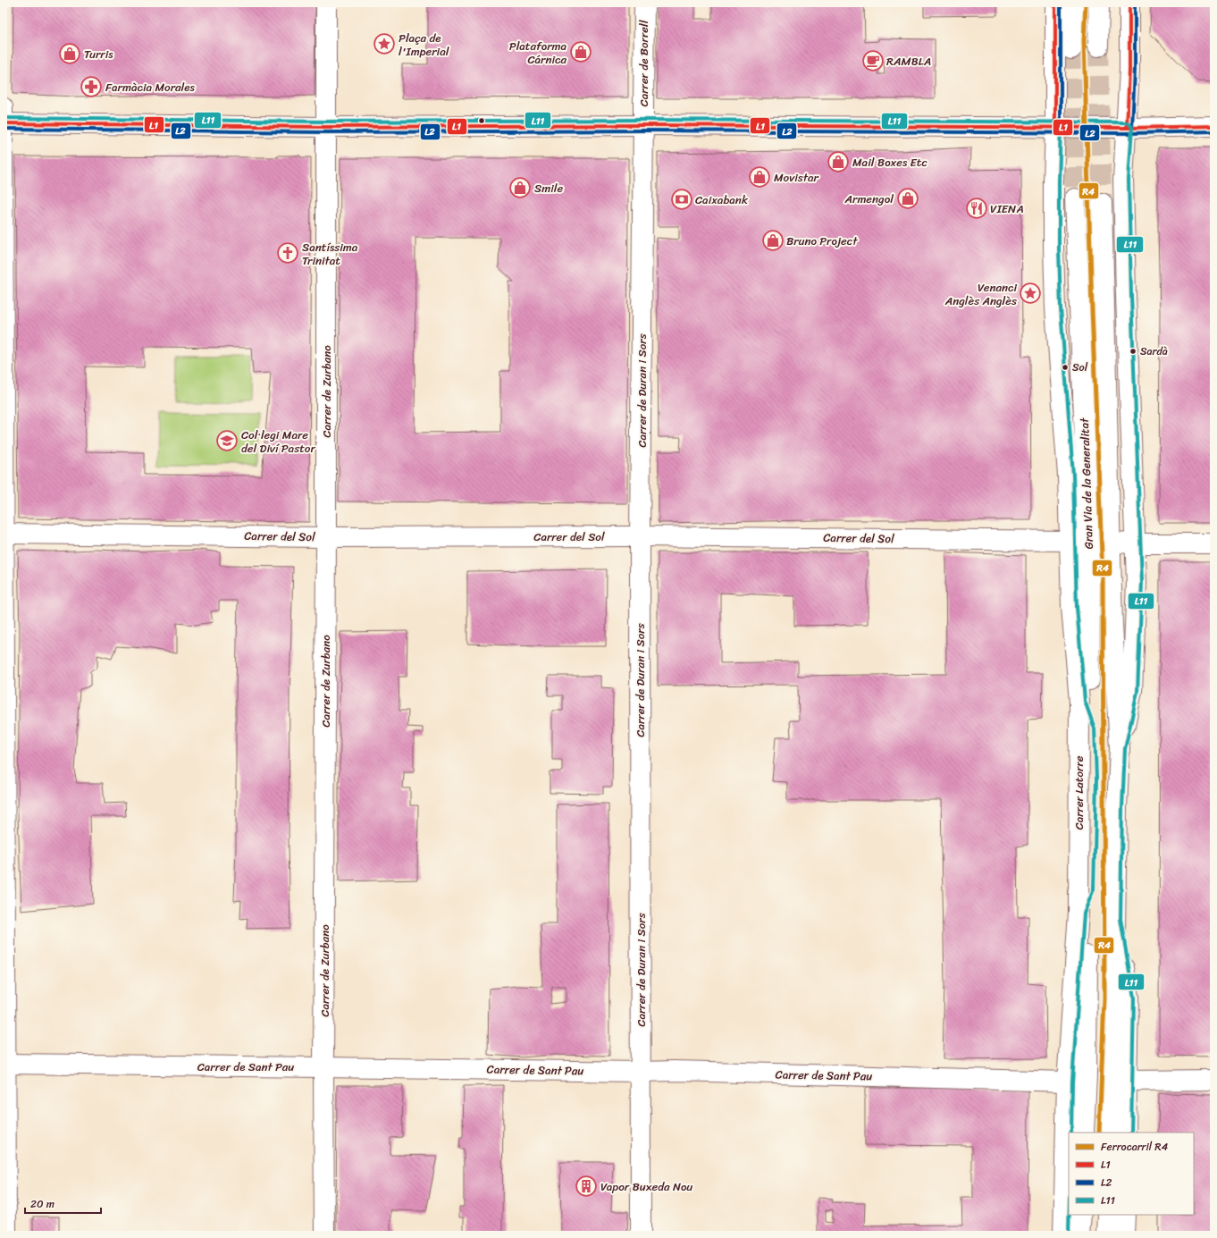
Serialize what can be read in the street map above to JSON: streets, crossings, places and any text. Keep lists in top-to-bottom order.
{
  "streets": {
    "street": [
      "Carrer de Borrell",
      "Carrer de Duran i Sors",
      "Carrer de Zurbano",
      "Gran Via de la Generalitat",
      "Carrer del Sol",
      "Carrer Latorre",
      "Carrer de Sant Pau"
    ]
  },
  "crossings": [
    ["Carrer de Borrell", "Carrer de Duran i Sors"],
    ["Carrer de Duran i Sors", "Carrer del Sol"],
    ["Carrer de Duran i Sors", "Carrer de Sant Pau"],
    ["Carrer de Zurbano", "Carrer del Sol"],
    ["Carrer de Zurbano", "Carrer de Sant Pau"],
    ["Gran Via de la Generalitat", "Carrer del Sol"],
    ["Gran Via de la Generalitat", "Carrer Latorre"],
    ["Carrer Latorre", "Carrer de Sant Pau"]
  ],
  "places": {
    "place": ["Plaça de l'Imperial", "Venanci Anglès Anglès"],
    "shop": [
      "Plataforma Cárnica",
      "Turris",
      "Mail Boxes Etc",
      "Movistar",
      "Smile",
      "Armengol",
      "Bruno Project"
    ],
    "cafe": ["RAMBLA"],
    "pharmacy": ["Farmàcia Morales"],
    "bank": ["Caixabank"],
    "restaurant": ["VIENA"],
    "church": ["Santíssima Trinitat"],
    "other": ["Sardà", "Sol"],
    "school or university": ["Col·legi Mare del Diví Pastor"],
    "building": ["Vapor Buxeda Nou"]
  },
  "lines": [
    "rail line R4",
    "transit line L1",
    "transit line L2",
    "transit line L11"
  ],
  "legend": [
    "Ferrocarril R4",
    "L1",
    "L2",
    "L11"
  ],
  "scale_bar": "20 m"
}
